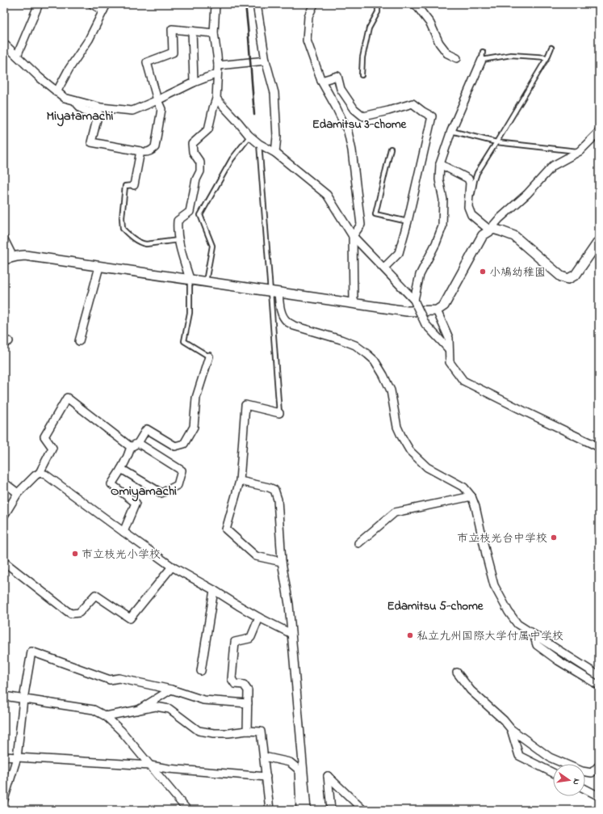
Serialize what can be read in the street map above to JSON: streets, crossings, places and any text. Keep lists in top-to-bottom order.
{
  "districts": [
    "Miyatamachi",
    "Edamitsu 3-chome",
    "Omiyamachi",
    "Edamitsu 5-chome"
  ],
  "places": [
    "小鳩幼稚園",
    "市立枝光台中学校",
    "市立枝光小学校",
    "私立九州国際大学付属中学校"
  ],
  "north": "right"
}
